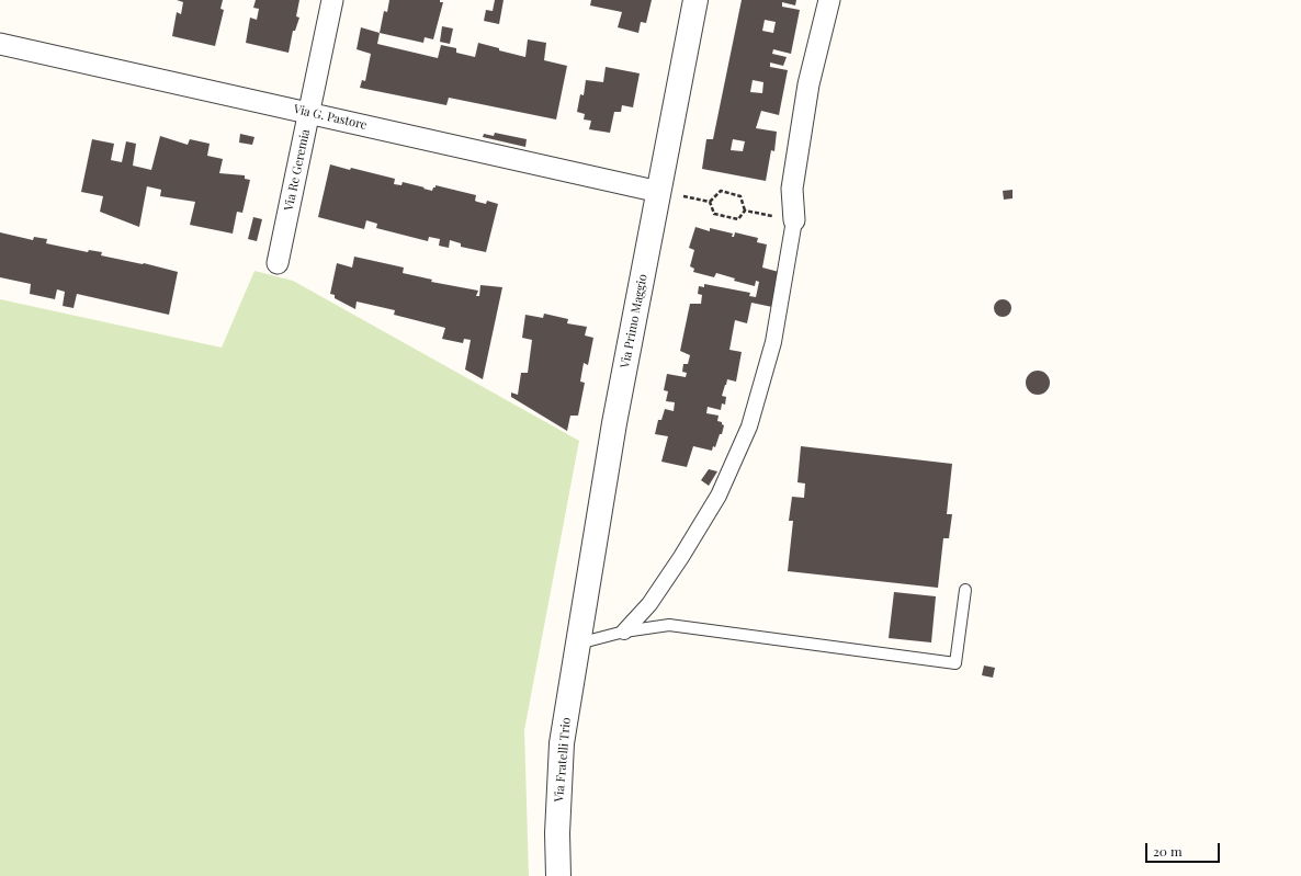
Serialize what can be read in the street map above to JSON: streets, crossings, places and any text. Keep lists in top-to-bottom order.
{
  "streets": {
    "street": [
      "Via G. Pastore",
      "Via Re Geremia",
      "Via Primo Maggio",
      "Via Fratelli Trio"
    ]
  },
  "crossings": [
    ["Via G. Pastore", "Via Re Geremia"],
    ["Via G. Pastore", "Via Primo Maggio"],
    ["Via Primo Maggio", "Via Fratelli Trio"]
  ],
  "scale_bar": "20 m"
}
